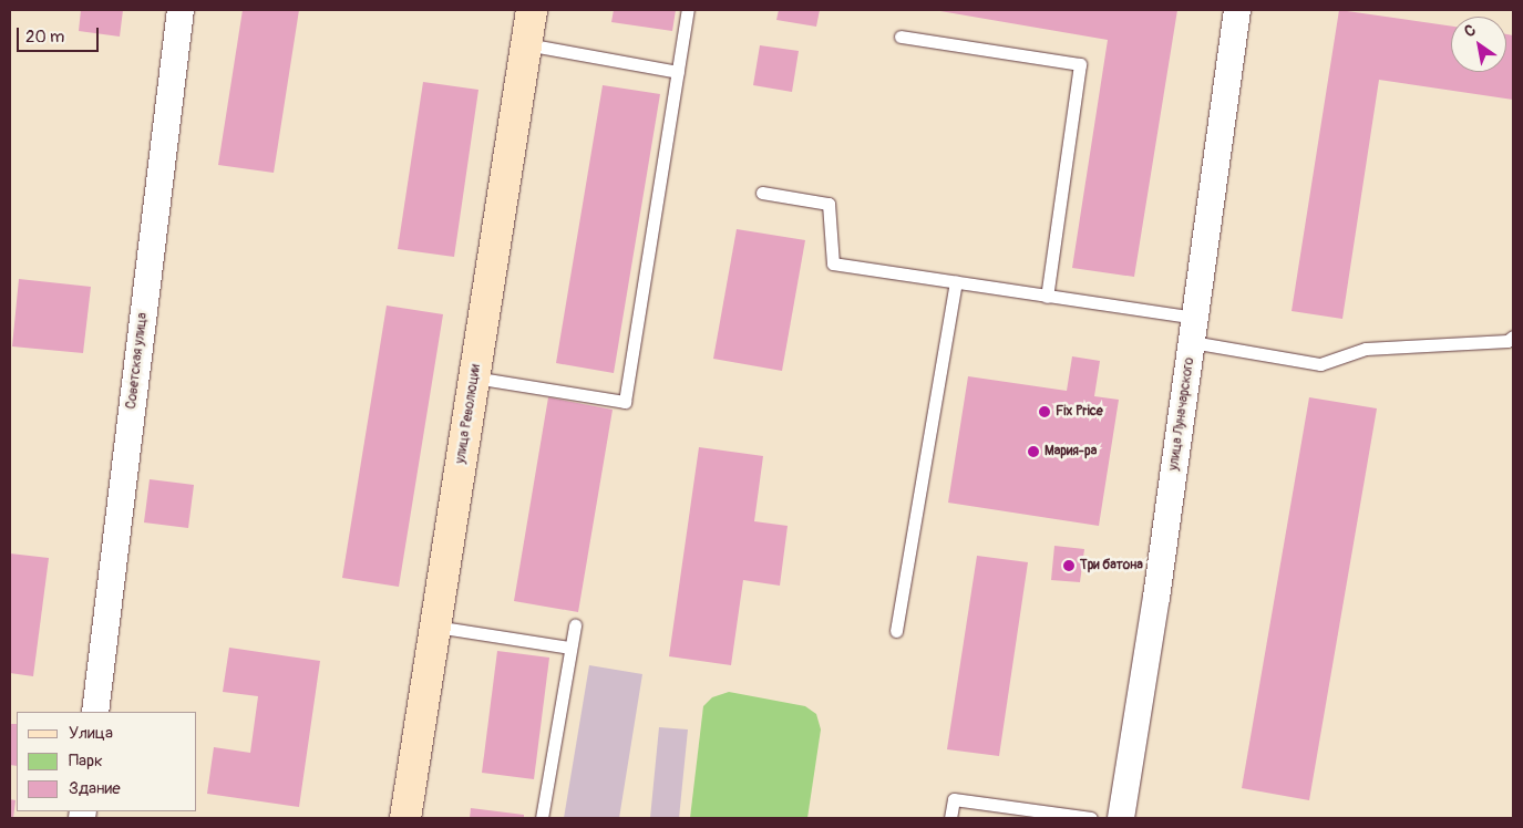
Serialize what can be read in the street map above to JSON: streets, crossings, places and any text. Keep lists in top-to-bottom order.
{
  "streets": {
    "street": ["Советская улица", "улица Революции", "улица Луначарского"]
  },
  "places": ["Fix Price", "Мария-ра", "Три батона"],
  "legend": ["Улица", "Парк", "Здание"],
  "scale_bar": "20 m",
  "north": "top left"
}
